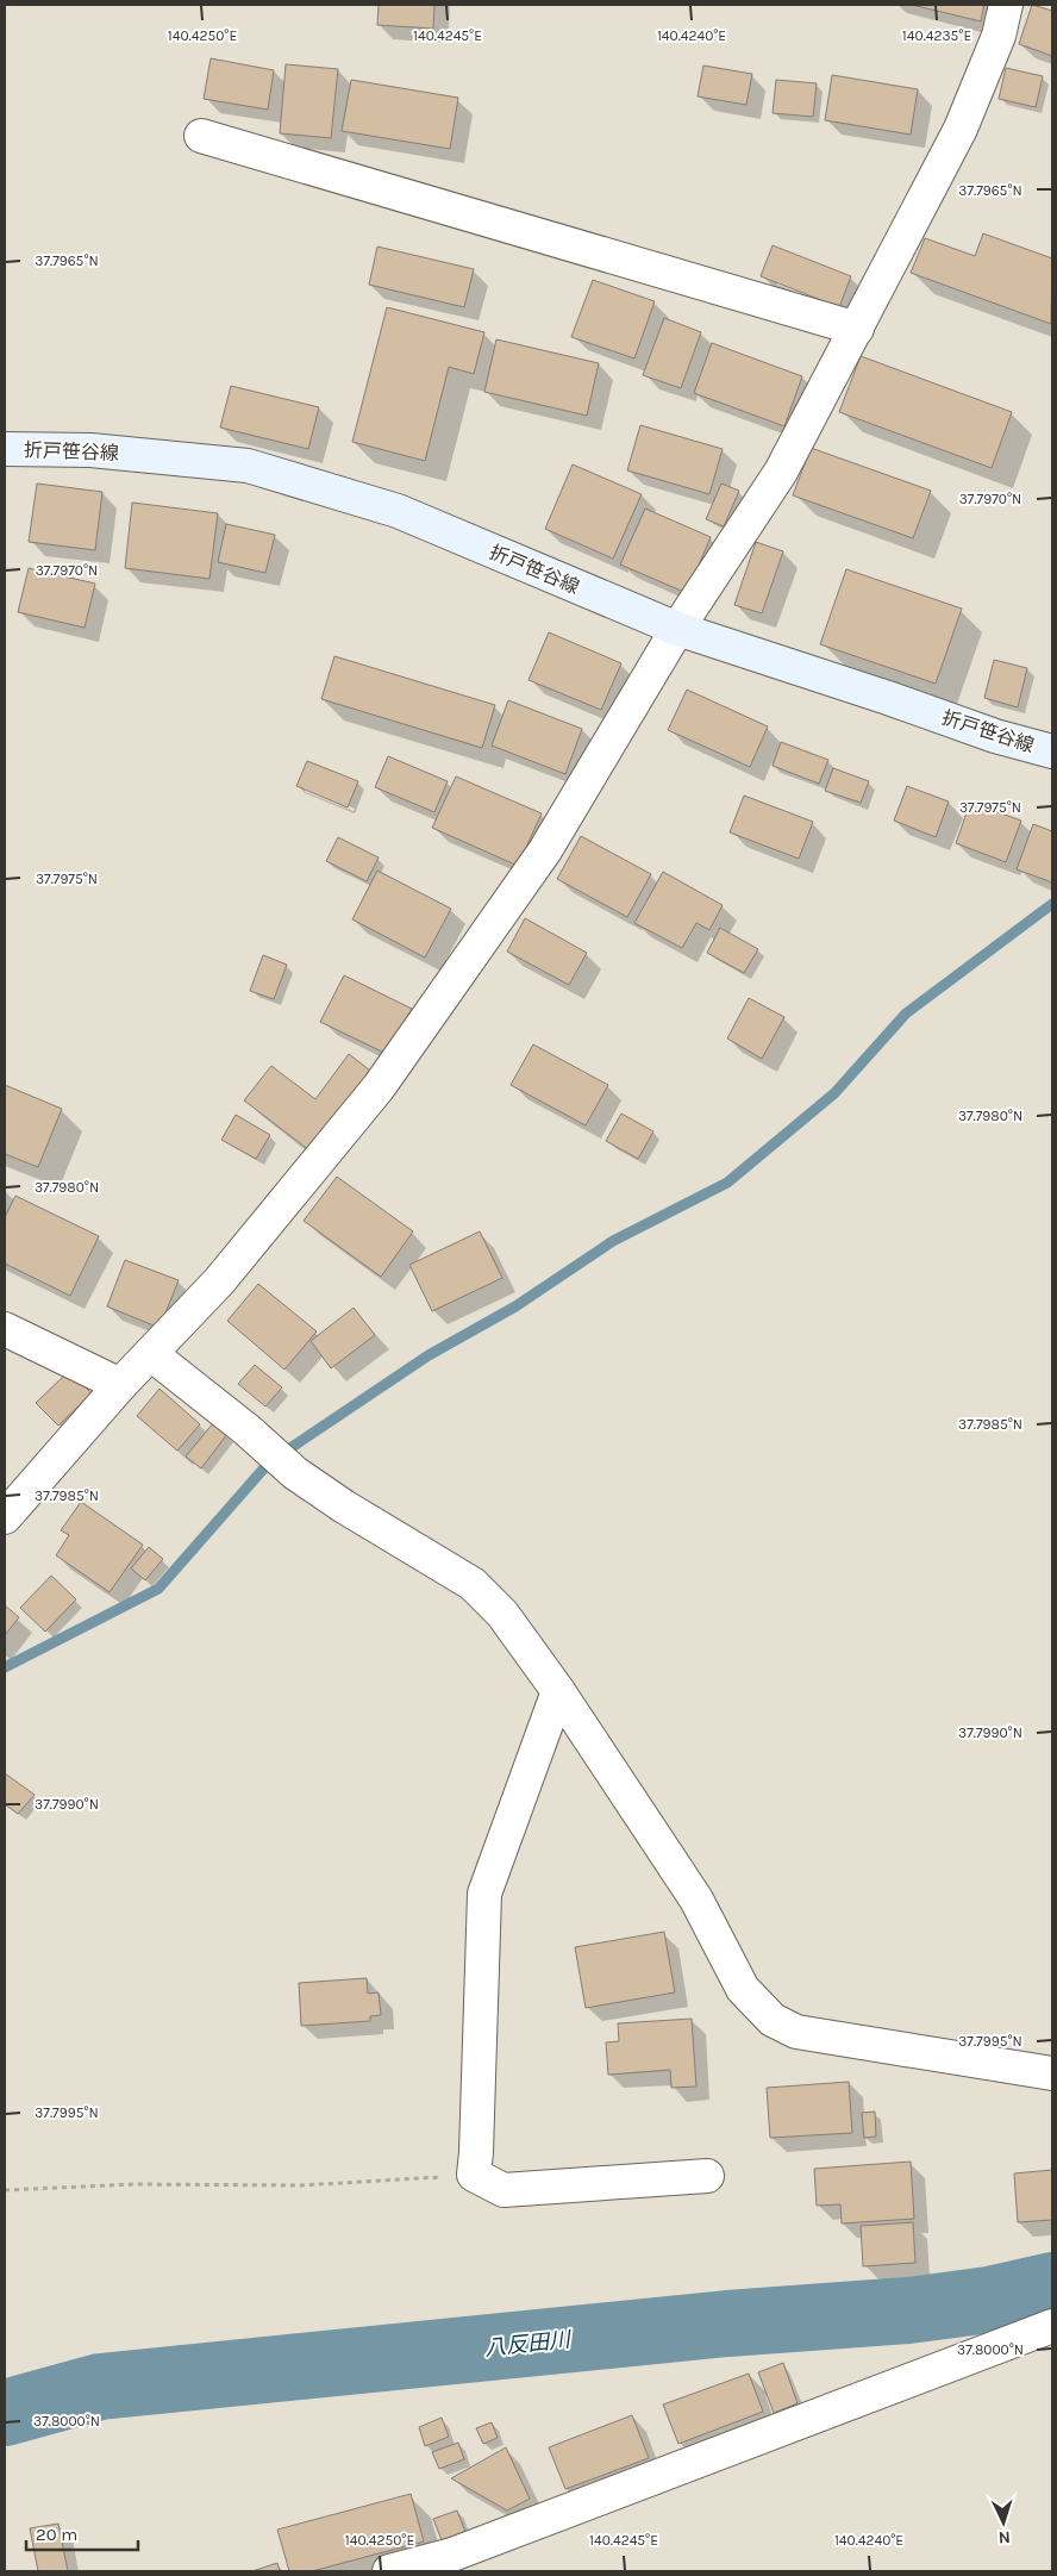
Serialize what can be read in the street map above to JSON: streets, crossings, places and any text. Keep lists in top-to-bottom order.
{
  "streets": {
    "main road": ["折戸笹谷線"]
  },
  "water": ["八反田川"],
  "scale_bar": "20 m",
  "north": "bottom",
  "coordinates": [
    "140.4250°E",
    "140.4245°E",
    "140.4240°E",
    "140.4235°E",
    "37.7965°N",
    "37.7970°N",
    "37.7975°N",
    "37.7980°N",
    "37.7985°N",
    "37.7990°N",
    "37.7995°N",
    "37.8000°N"
  ]
}
